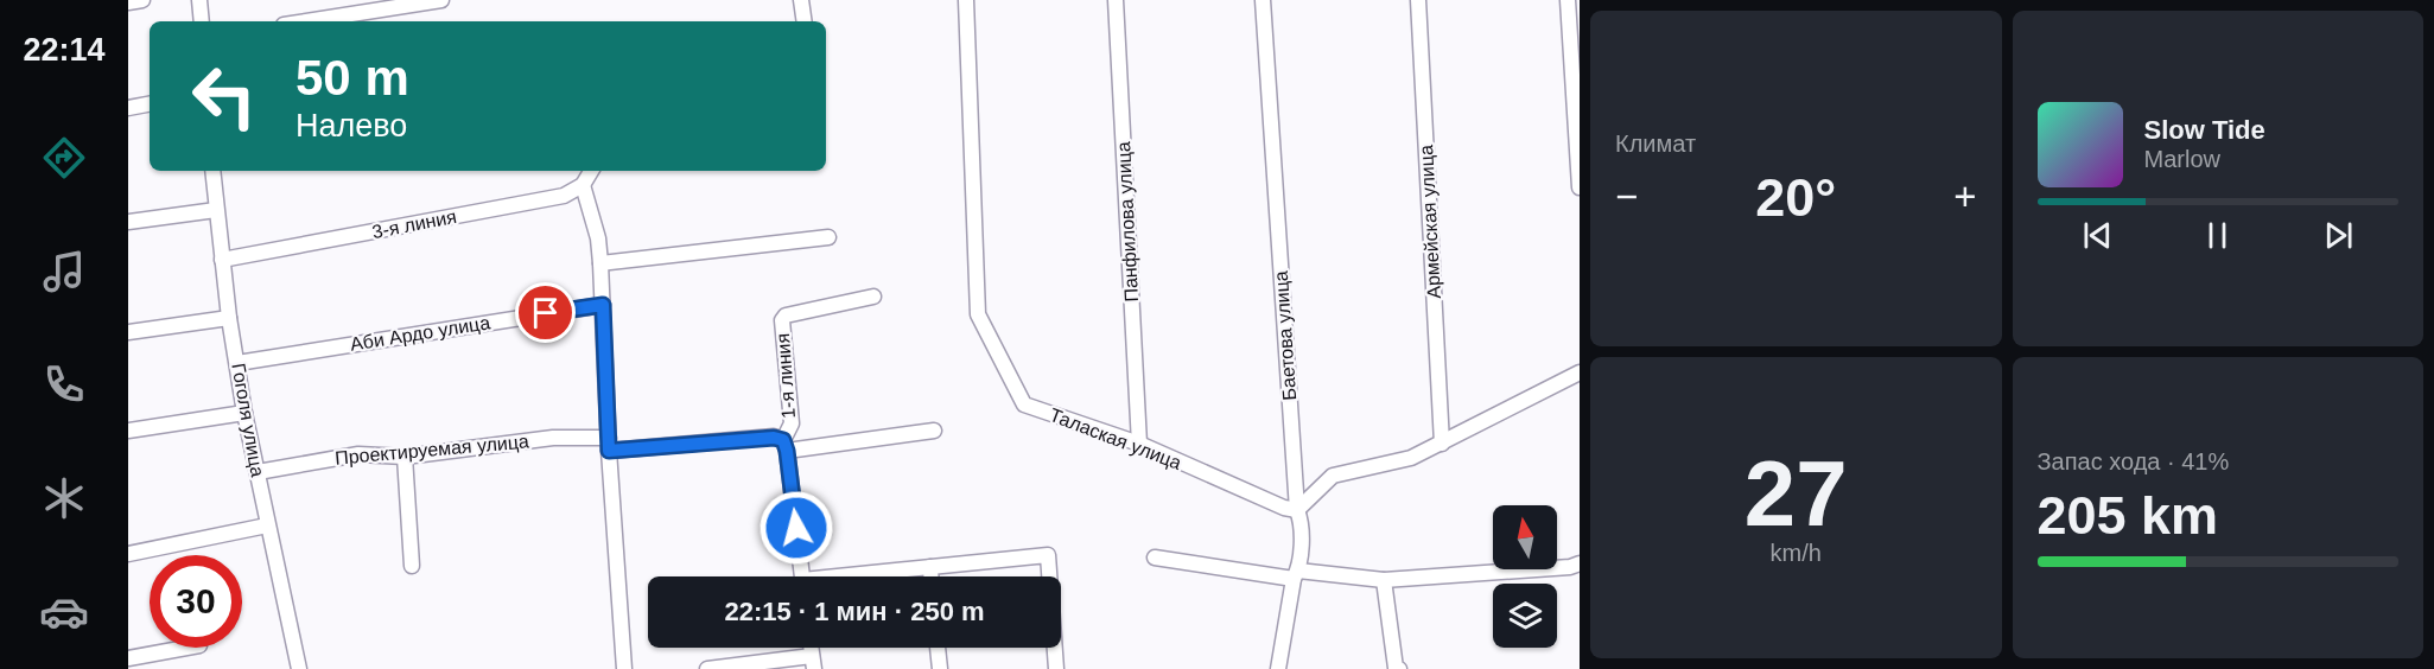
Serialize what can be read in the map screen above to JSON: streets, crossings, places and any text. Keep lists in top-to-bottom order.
{
  "streets": {
    "street": [
      "Панфилова улица",
      "Армейская улица",
      "3-я линия",
      "Аби Ардо улица",
      "Баетова улица",
      "1-я линия",
      "Гоголя улица",
      "Талаская улица",
      "Проектируемая улица"
    ]
  },
  "crossings": [
    ["Панфилова улица", "Талаская улица"],
    ["3-я линия", "Гоголя улица"],
    ["Аби Ардо улица", "Гоголя улица"],
    ["Баетова улица", "Талаская улица"],
    ["1-я линия", "Проектируемая улица"],
    ["Гоголя улица", "Проектируемая улица"]
  ],
  "north": "top",
  "page": {
    "tabs": "22:14",
    "tile": [
      "Климат",
      ["27", "km/h"],
      ["Запас хода · 41%", "205 km"]
    ],
    "turn": ["50 m", "Налево"],
    "song": ["Slow Tide", "Marlow"],
    "heat": ["−", "20°", "+"],
    "limit": "30",
    "trip": "22:15 · 1 мин · 250 m"
  }
}
